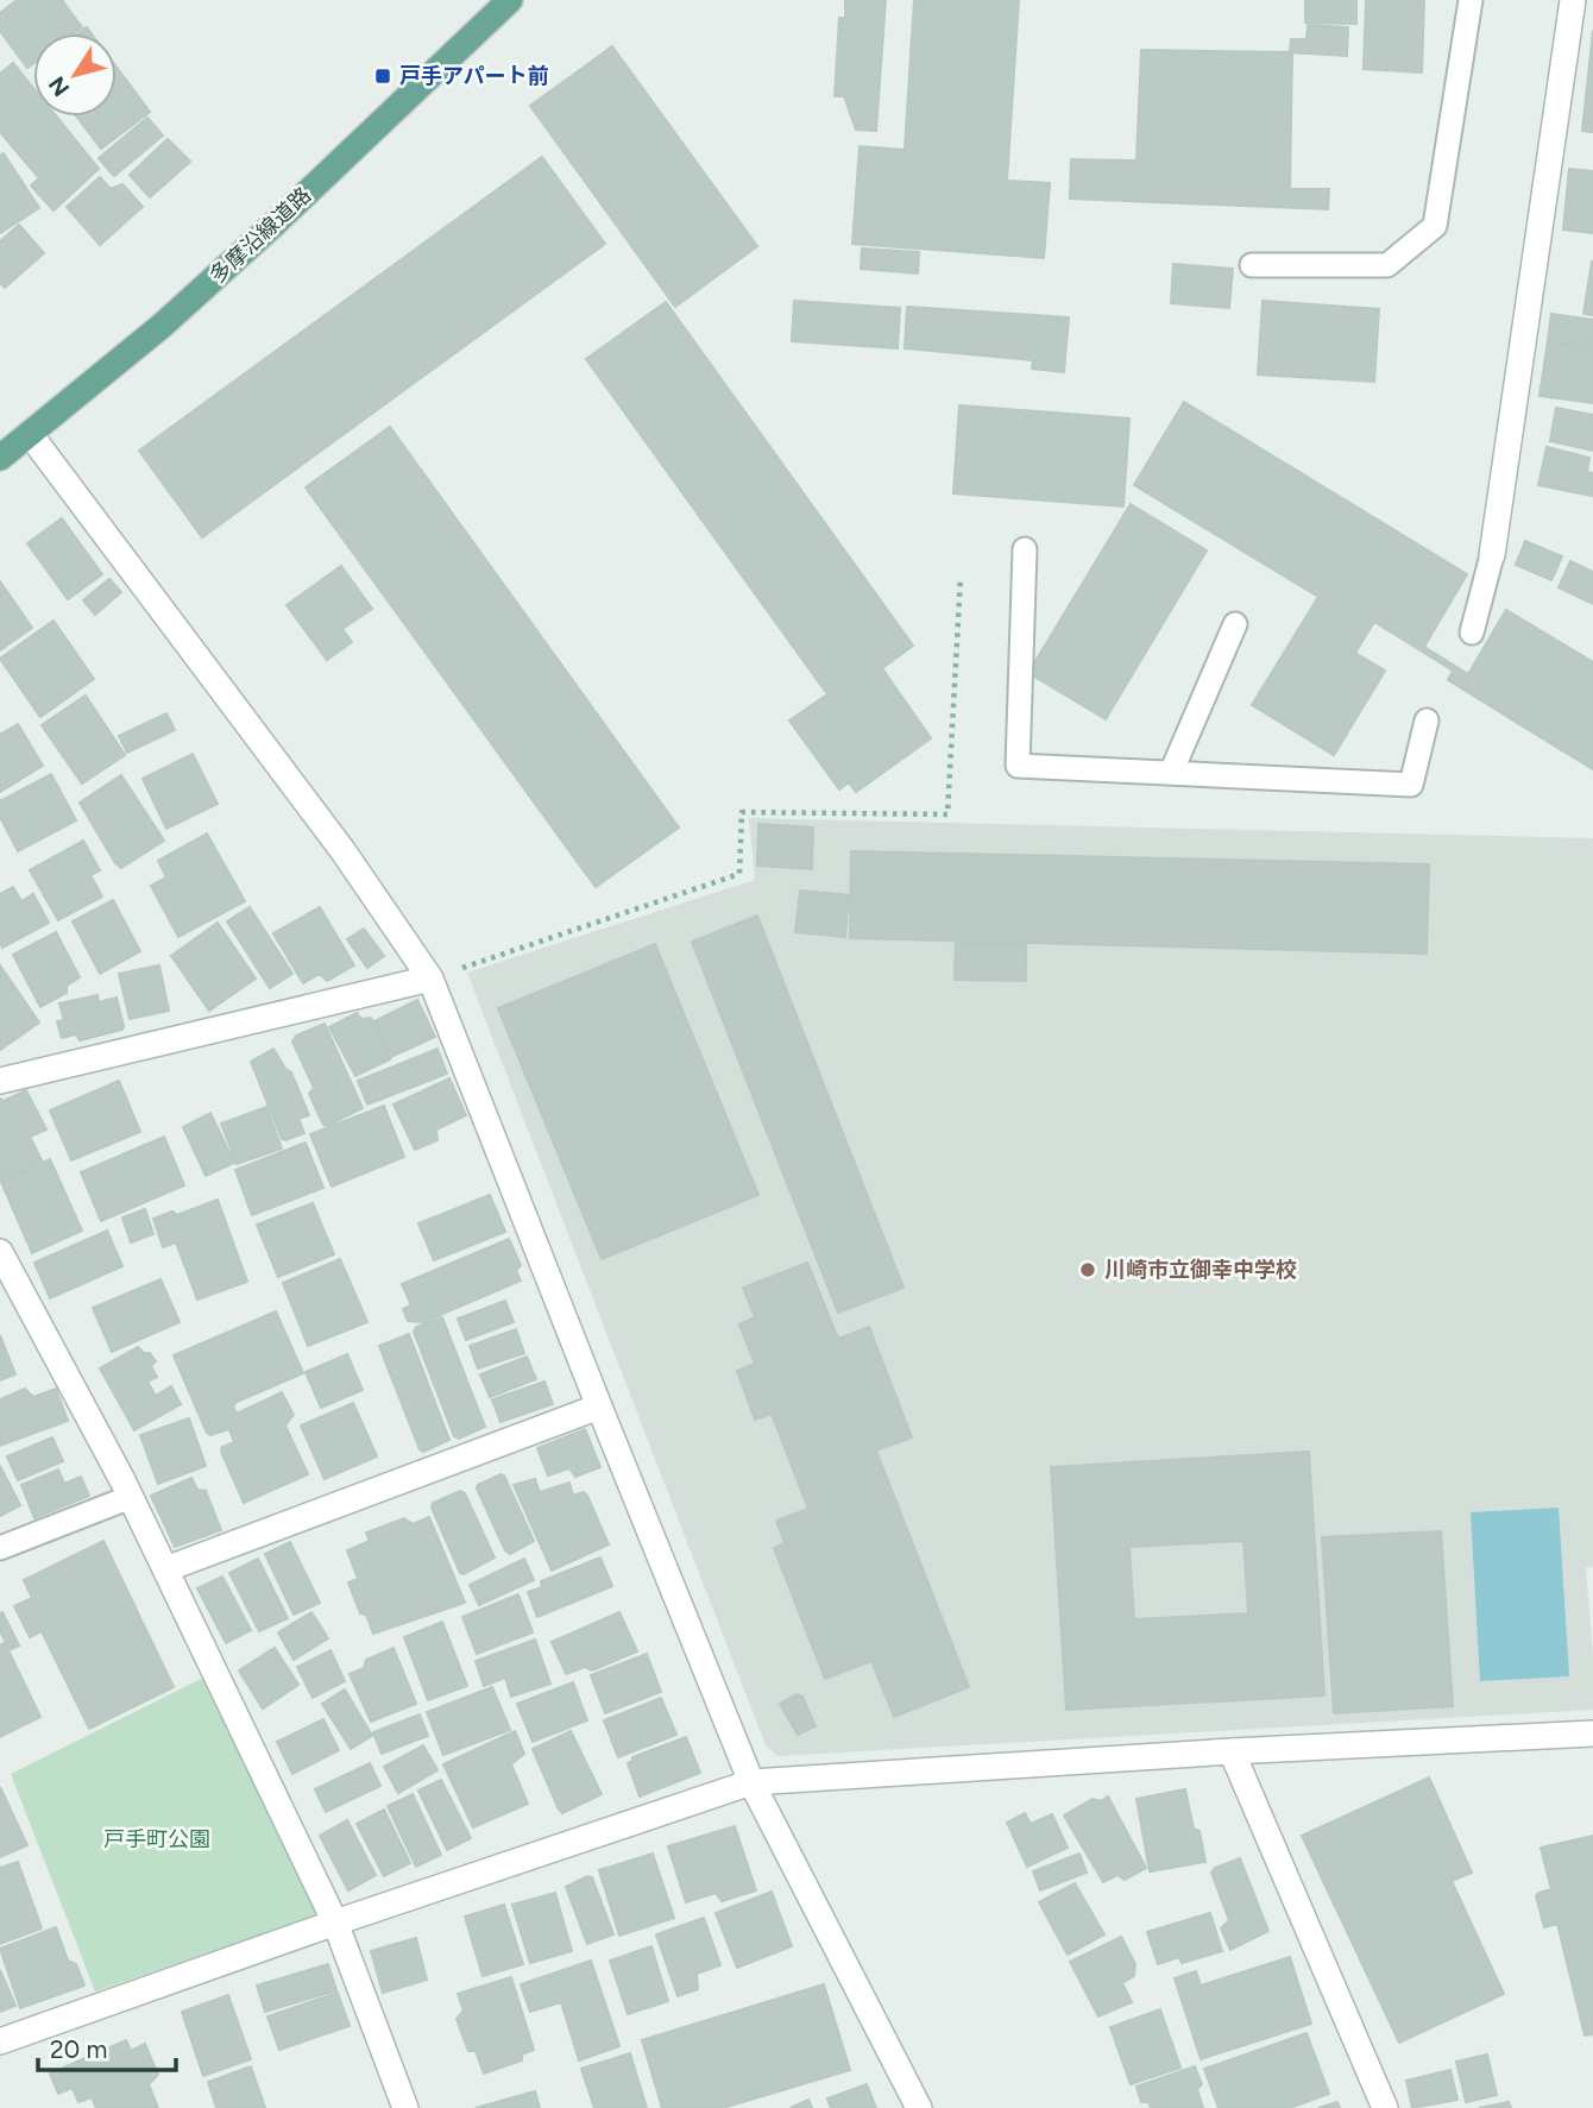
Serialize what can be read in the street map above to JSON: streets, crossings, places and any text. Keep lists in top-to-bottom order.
{
  "streets": {
    "main road": ["多摩沿線道路"]
  },
  "parks": ["戸手町公園"],
  "places": {
    "transit": ["戸手アパート前"],
    "other": ["川崎市立御幸中学校"]
  },
  "scale_bar": "20 m",
  "north": "bottom left"
}
